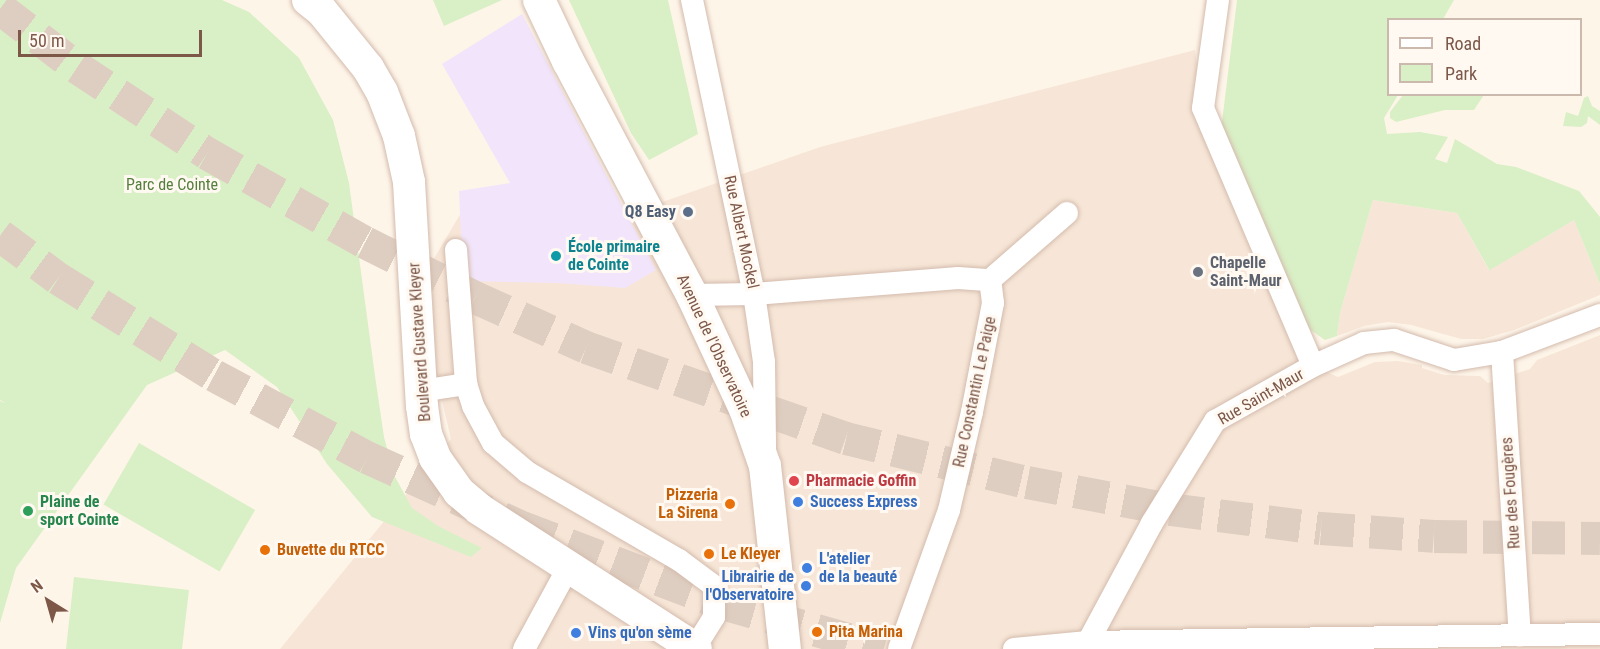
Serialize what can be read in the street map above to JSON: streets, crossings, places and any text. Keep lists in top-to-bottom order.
{
  "streets": {
    "street": [
      "Rue Albert Mockel",
      "Boulevard Gustave Kleyer",
      "Avenue de l'Observatoire",
      "Rue Constantin Le Paige",
      "Rue Saint-Maur",
      "Rue des Fougères"
    ]
  },
  "crossings": [
    ["Rue Albert Mockel", "Avenue de l'Observatoire"]
  ],
  "parks": ["Parc de Cointe"],
  "places": [
    "Q8 Easy",
    "École primaire de Cointe",
    "Chapelle Saint-Maur",
    "Pharmacie Goffin",
    "Success Express",
    "Pizzeria La Sirena",
    "Plaine de sport Cointe",
    "Buvette du RTCC",
    "Le Kleyer",
    "L'atelier de la beauté",
    "Librairie de l'Observatoire",
    "Pita Marina",
    "Vins qu'on sème"
  ],
  "legend": ["Road", "Park"],
  "scale_bar": "50 m",
  "north": "top left"
}
